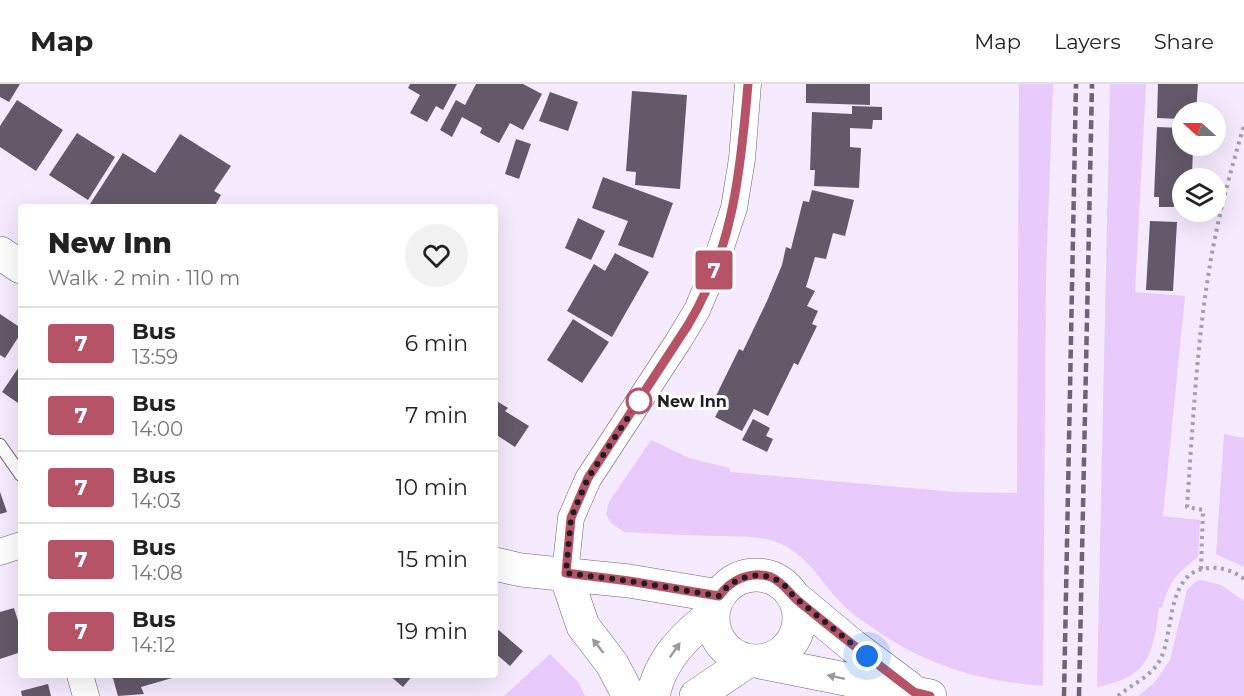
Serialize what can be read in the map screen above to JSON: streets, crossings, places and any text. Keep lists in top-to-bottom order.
{
  "places": ["New Inn"],
  "lines": ["bus line 7"],
  "north": "left",
  "page": {
    "header": "Map",
    "nav": ["Map", "Layers", "Share"],
    "on_map": "7",
    "heading": ["New Inn", "Walk · 2 min · 110 m"],
    "list": [
      {
        "mark": "7",
        "name": "Bus",
        "note": "13:59",
        "value": "6 min"
      },
      {
        "mark": "7",
        "name": "Bus",
        "note": "14:00",
        "value": "7 min"
      },
      {
        "mark": "7",
        "name": "Bus",
        "note": "14:03",
        "value": "10 min"
      },
      {
        "mark": "7",
        "name": "Bus",
        "note": "14:08",
        "value": "15 min"
      },
      {
        "mark": "7",
        "name": "Bus",
        "note": "14:12",
        "value": "19 min"
      }
    ]
  }
}
